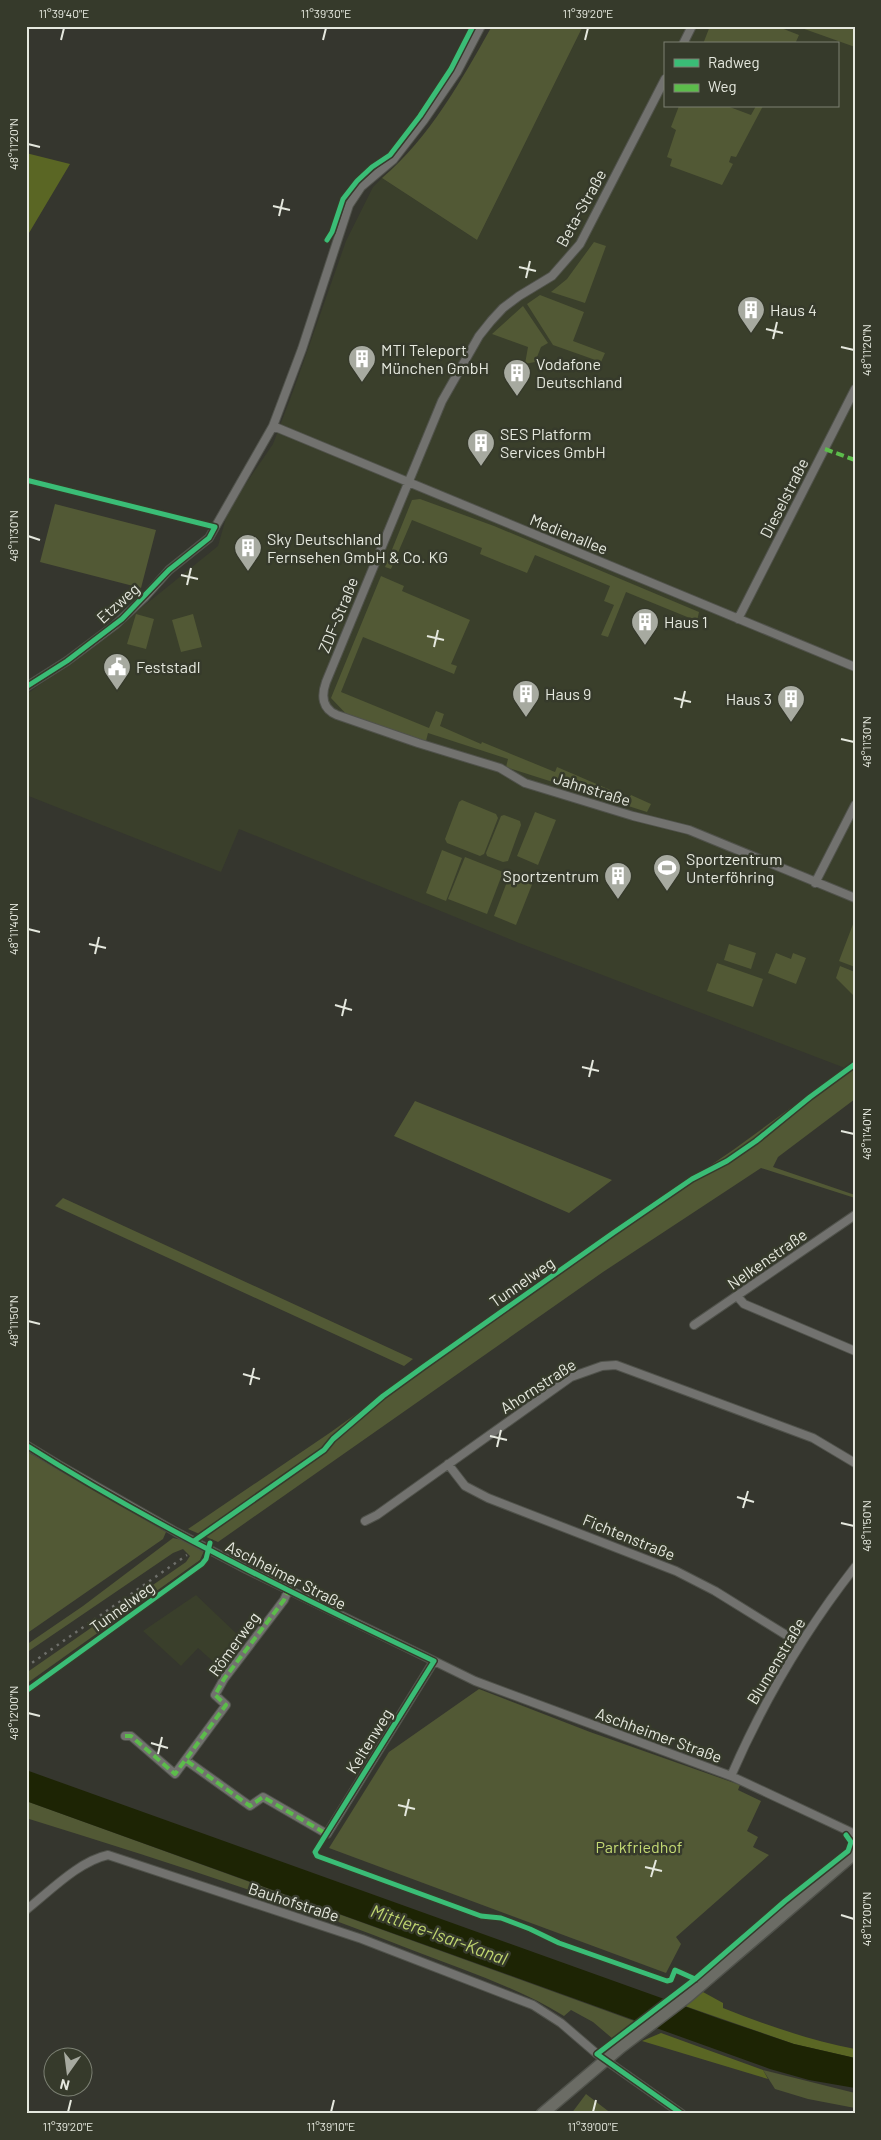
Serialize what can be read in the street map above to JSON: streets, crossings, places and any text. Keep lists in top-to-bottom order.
{
  "streets": {
    "street": [
      "Beta-Straße",
      "Dieselstraße",
      "Medienallee",
      "Etzweg",
      "ZDF-Straße",
      "Jahnstraße",
      "Nelkenstraße",
      "Ahornstraße",
      "Fichtenstraße",
      "Aschheimer Straße",
      "Römerweg",
      "Blumenstraße",
      "Keltenweg",
      "Bauhofstraße"
    ],
    "cycle path": ["Tunnelweg"]
  },
  "crossings": [
    ["Beta-Straße", "Medienallee"],
    ["Beta-Straße", "ZDF-Straße"],
    ["Dieselstraße", "Medienallee"],
    ["Medienallee", "Etzweg"],
    ["Medienallee", "ZDF-Straße"],
    ["ZDF-Straße", "Jahnstraße"],
    ["Ahornstraße", "Fichtenstraße"],
    ["Fichtenstraße", "Blumenstraße"],
    ["Aschheimer Straße", "Römerweg"],
    ["Aschheimer Straße", "Blumenstraße"],
    ["Aschheimer Straße", "Keltenweg"],
    ["Römerweg", "Keltenweg"]
  ],
  "water": ["Mittlere-Isar-Kanal"],
  "parks": ["Parkfriedhof"],
  "places": {
    "building": [
      "Haus 4",
      "MTI Teleport München GmbH",
      "Vodafone Deutschland",
      "SES Platform Services GmbH",
      "Sky Deutschland Fernsehen GmbH & Co. KG",
      "Haus 1",
      "Haus 9",
      "Haus 3",
      "Sportzentrum"
    ],
    "public building": ["Feststadl"],
    "sports": ["Sportzentrum Unterföhring"]
  },
  "legend": ["Radweg", "Weg"],
  "north": "bottom",
  "coordinates": [
    "11°39'40\"E",
    "11°39'30\"E",
    "11°39'20\"E",
    "48°11'20\"N",
    "48°11'30\"N",
    "48°11'40\"N",
    "48°11'50\"N",
    "48°12'00\"N",
    "11°39'10\"E",
    "11°39'00\"E"
  ]
}
